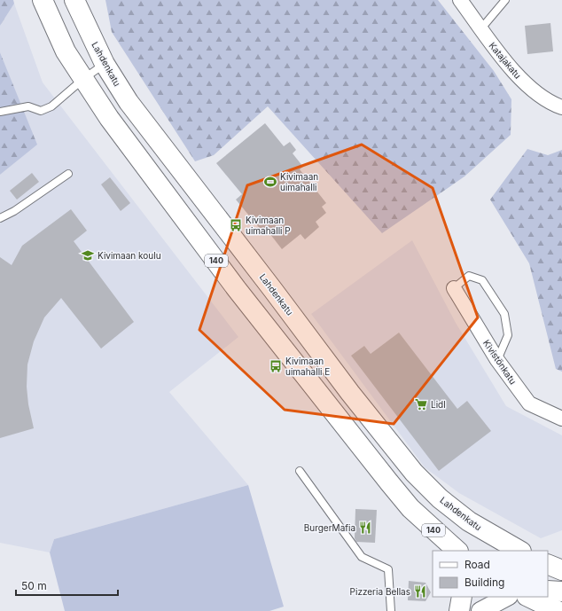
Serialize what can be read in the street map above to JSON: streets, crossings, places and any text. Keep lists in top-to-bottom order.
{
  "streets": {
    "main road": ["Lahdenkatu", "140"],
    "street": ["Katajakatu", "Kivistönkatu"]
  },
  "places": {
    "sports": ["Kivimaan uimahalli"],
    "bus stop": ["Kivimaan uimahalli P", "Kivimaan uimahalli E"],
    "school or university": ["Kivimaan koulu"],
    "supermarket": ["Lidl"],
    "restaurant": ["BurgerMafia", "Pizzeria Bellas"]
  },
  "legend": ["Road", "Building"],
  "scale_bar": "50 m"
}
